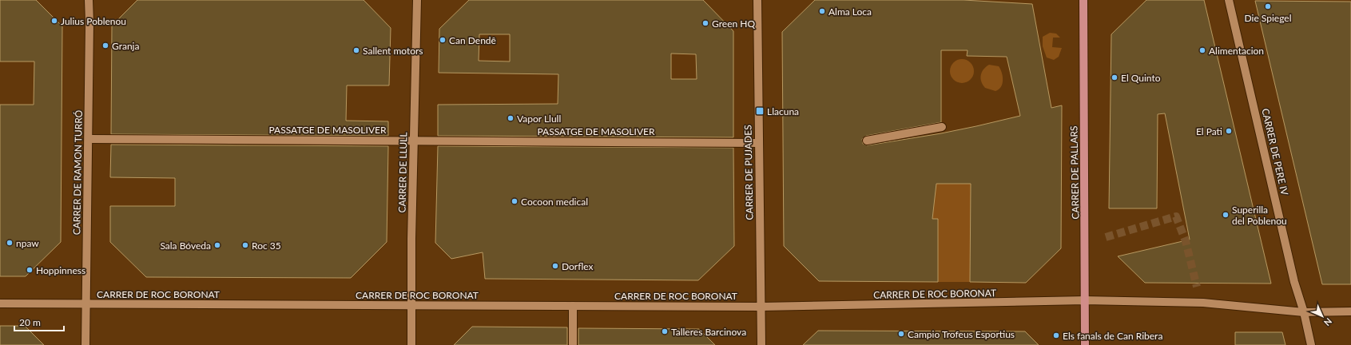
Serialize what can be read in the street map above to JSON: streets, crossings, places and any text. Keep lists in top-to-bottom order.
{
  "streets": {
    "main road": ["CARRER DE PALLARS"],
    "street": [
      "PASSATGE DE MASOLIVER",
      "CARRER DE PERE IV",
      "CARRER DE RAMON TURRÓ",
      "CARRER DE LLULL",
      "CARRER DE PUJADES",
      "CARRER DE ROC BORONAT"
    ]
  },
  "crossings": [
    ["PASSATGE DE MASOLIVER", "CARRER DE RAMON TURRÓ"],
    ["PASSATGE DE MASOLIVER", "CARRER DE LLULL"],
    ["PASSATGE DE MASOLIVER", "CARRER DE PUJADES"],
    ["CARRER DE PERE IV", "CARRER DE ROC BORONAT"],
    ["CARRER DE RAMON TURRÓ", "CARRER DE ROC BORONAT"],
    ["CARRER DE LLULL", "CARRER DE ROC BORONAT"],
    ["CARRER DE PUJADES", "CARRER DE ROC BORONAT"],
    ["CARRER DE PALLARS", "CARRER DE ROC BORONAT"]
  ],
  "places": {
    "other": [
      "Die Spiegel",
      "Alma Loca",
      "Julius Poblenou",
      "Green HQ",
      "Can Dendê",
      "Granja",
      "Sallent motors",
      "Alimentacion",
      "El Quinto",
      "Vapor Llull",
      "El Pati",
      "Cocoon medical",
      "Superilla del Poblenou",
      "npaw",
      "Sala Bóveda",
      "Roc 35",
      "Dorflex",
      "Hoppinness",
      "Talleres Barcinova",
      "Campio Trofeus Esportius",
      "Els fanals de Can Ribera"
    ],
    "transit": ["Llacuna"]
  },
  "scale_bar": "20 m",
  "north": "bottom right"
}
